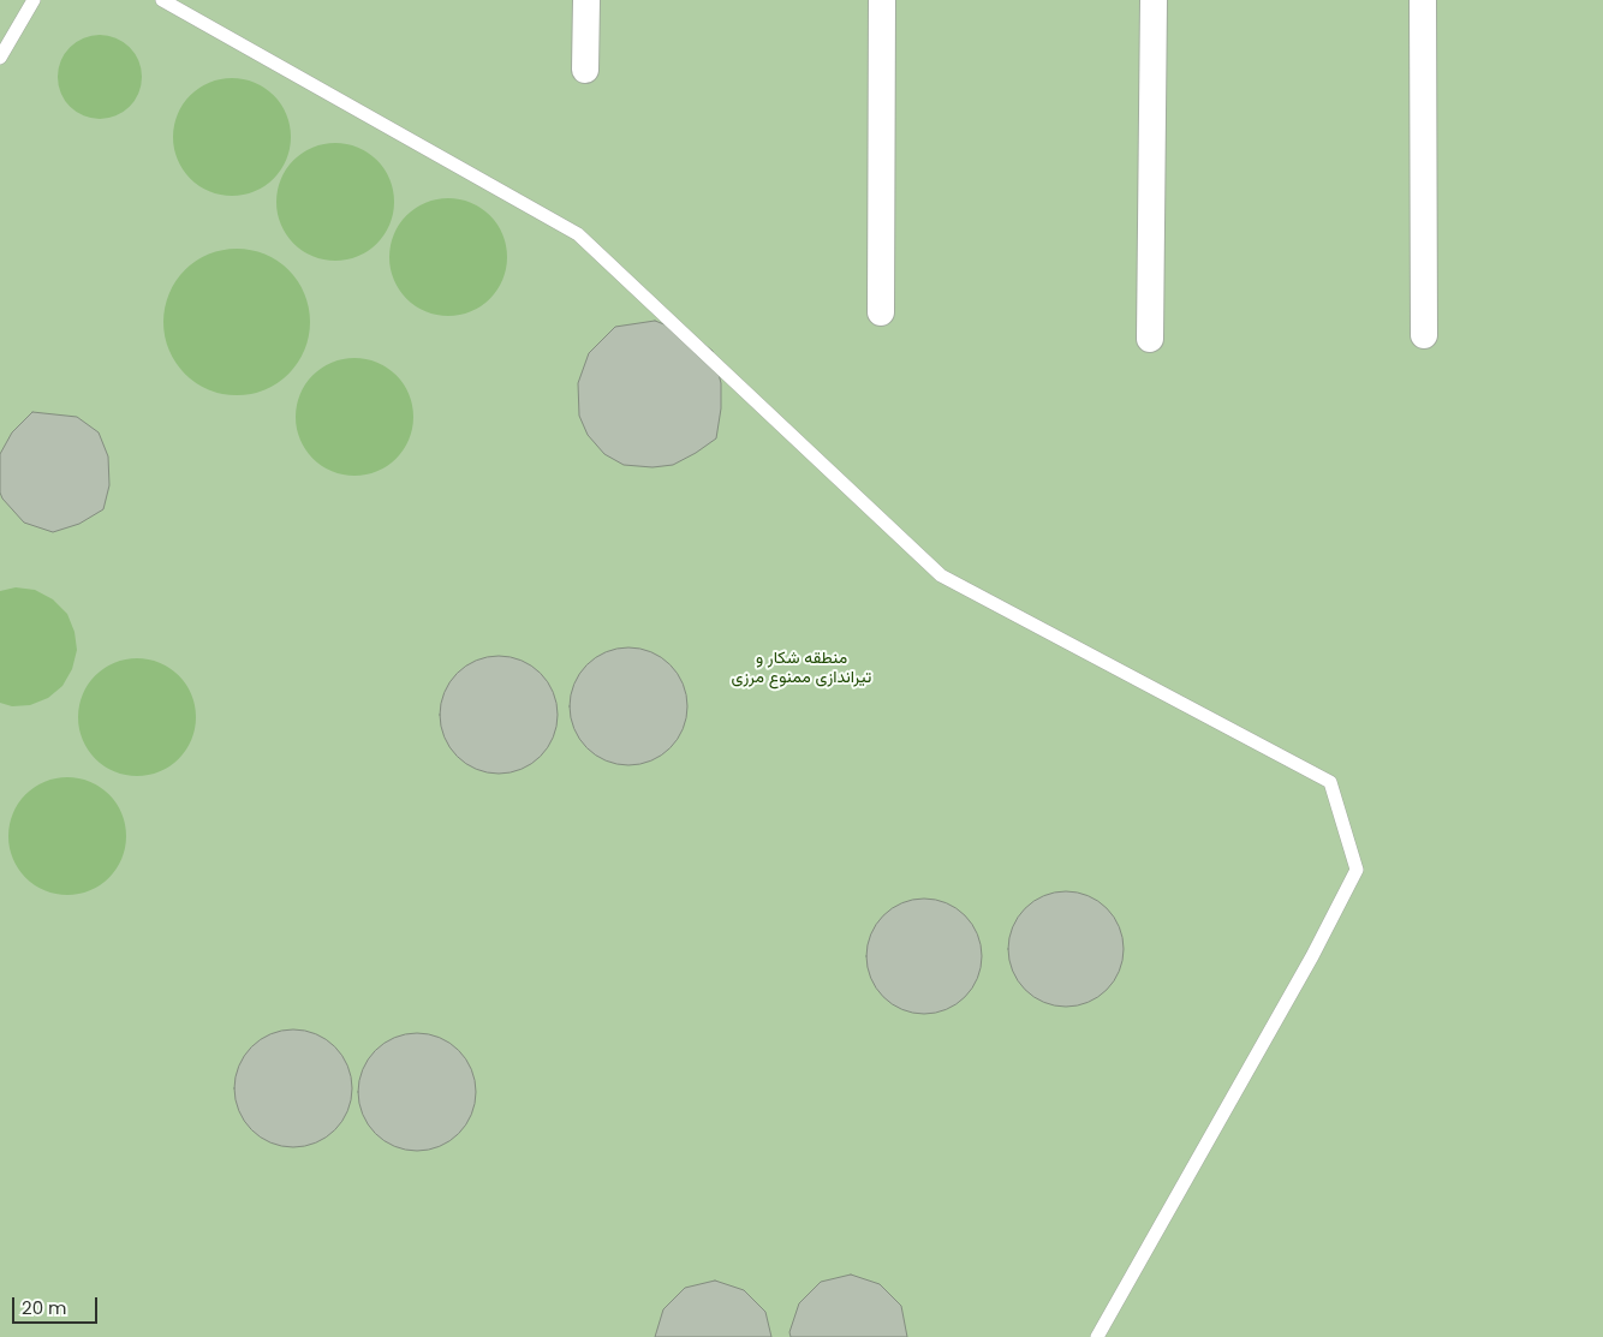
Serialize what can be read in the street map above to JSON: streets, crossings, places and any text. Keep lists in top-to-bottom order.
{
  "parks": ["منطقه شکار و تیراندازی ممنوع مرزی"],
  "scale_bar": "20 m"
}
